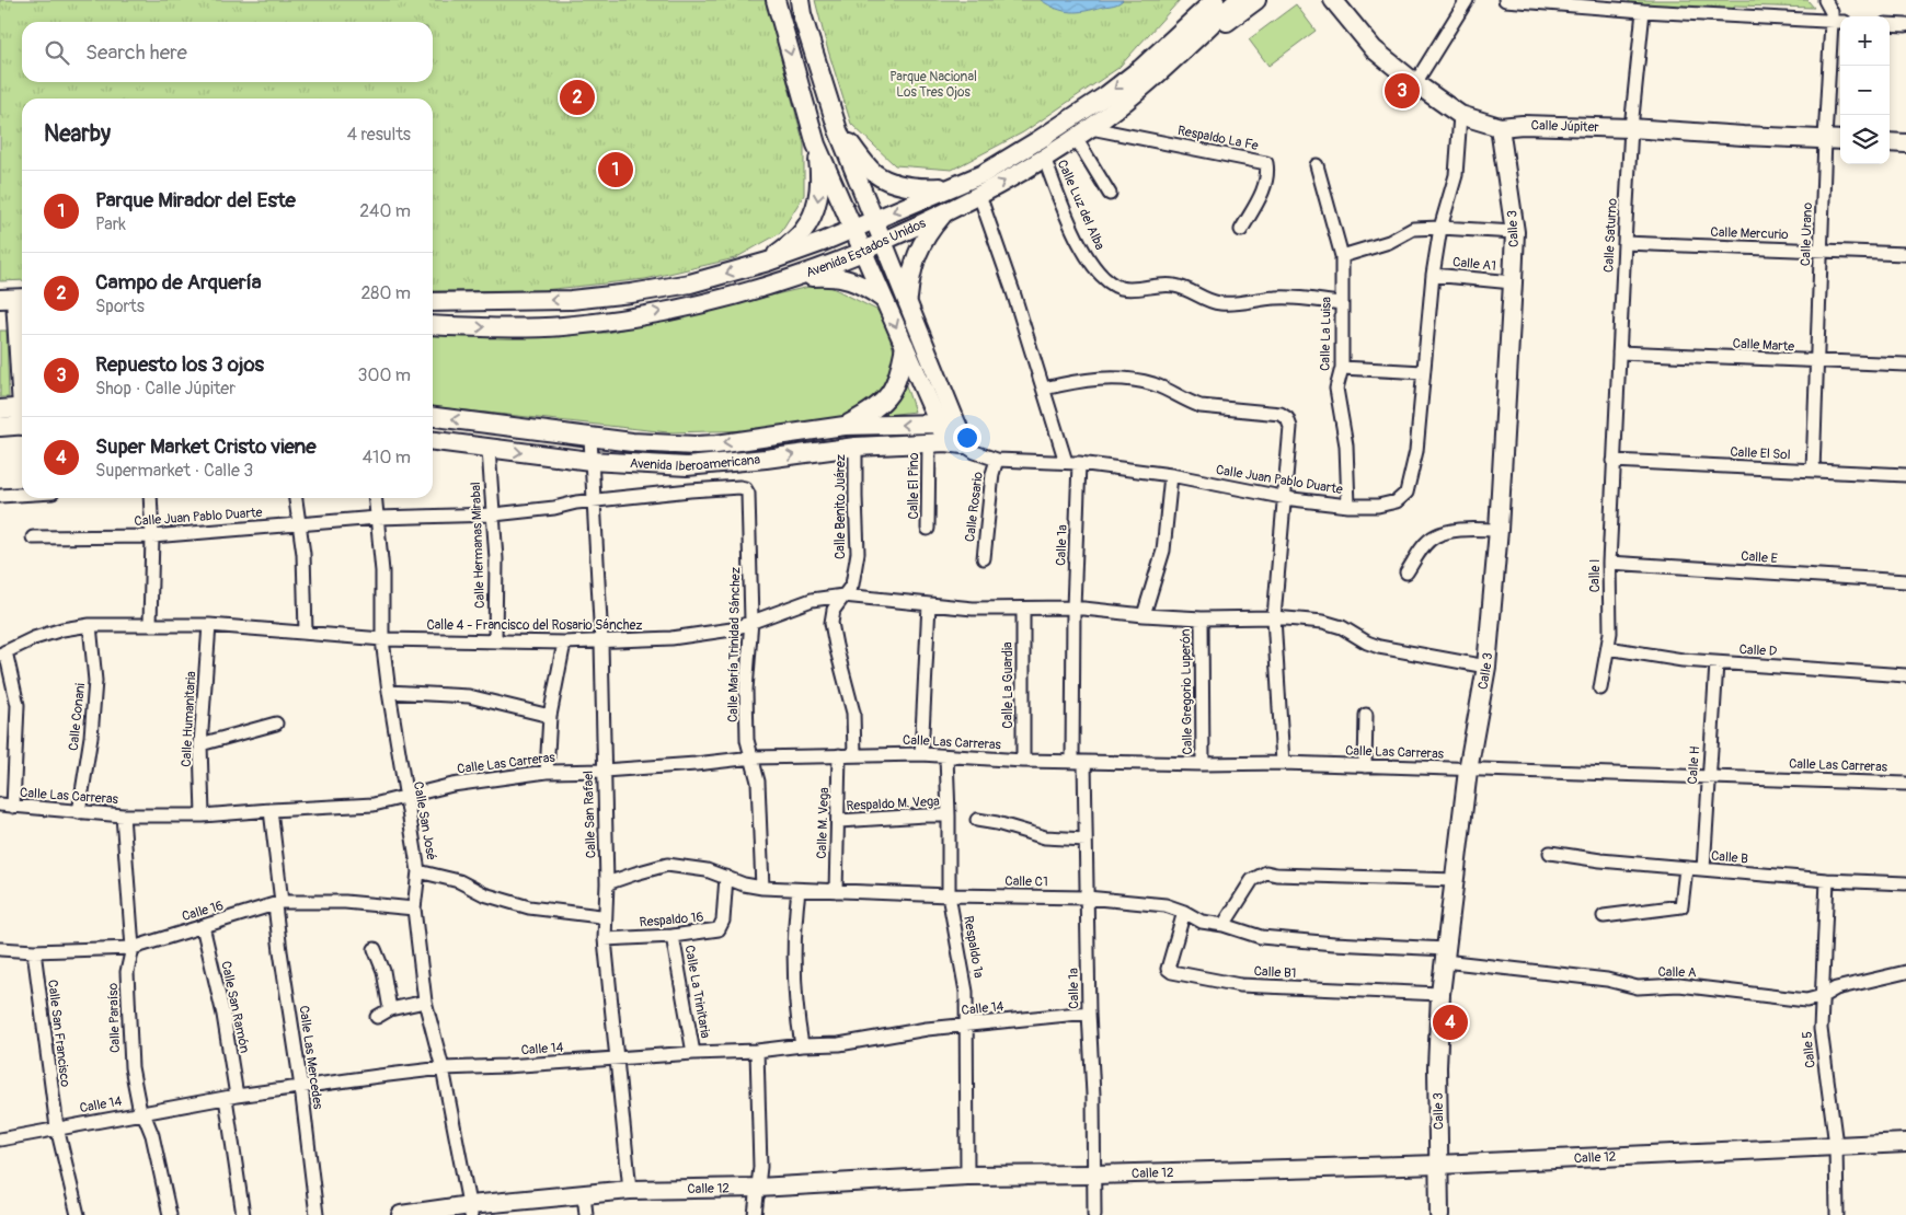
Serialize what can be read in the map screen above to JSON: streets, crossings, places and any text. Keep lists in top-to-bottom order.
{
  "streets": {
    "street": [
      "Calle Júpiter",
      "Respaldo La Fe",
      "Calle Luz del Alba",
      "Calle 3",
      "Calle Mercurio",
      "Calle Urano",
      "Calle Saturno",
      "Avenida Estados Unidos",
      "Calle A1",
      "Calle La Luisa",
      "Calle Marte",
      "Calle El Sol",
      "Avenida Iberoamericana",
      "Calle Juan Pablo Duarte",
      "Calle El Pino",
      "Calle Benito Juárez",
      "Calle Rosario",
      "Calle Hermanas Mirabal",
      "Calle 1a",
      "Calle E",
      "Calle I",
      "Calle 4 - Francisco del Rosario Sánchez",
      "Calle María Trinidad Sánchez",
      "Calle D",
      "Calle La Guardia",
      "Calle Gregorio Luperón",
      "Calle Conani",
      "Calle Humanitaria",
      "Calle Las Carreras",
      "Calle H",
      "Respaldo M. Vega",
      "Calle San Rafael",
      "Calle San José",
      "Calle M. Vega",
      "Calle B",
      "Calle C1",
      "Calle 16",
      "Respaldo 16",
      "Respaldo 1a",
      "Calle B1",
      "Calle A",
      "Calle La Trinitaria",
      "Calle San Ramón",
      "Calle 14",
      "Calle Paraíso",
      "Calle San Francisco",
      "Calle 5",
      "Calle Las Mercedes",
      "Calle 12"
    ]
  },
  "crossings": [
    ["Calle Júpiter", "Calle 3"],
    ["Calle Júpiter", "Calle Urano"],
    ["Calle Júpiter", "Calle Saturno"],
    ["Calle Júpiter", "Calle Juan Pablo Duarte"],
    ["Respaldo La Fe", "Avenida Estados Unidos"],
    ["Calle Luz del Alba", "Avenida Estados Unidos"],
    ["Calle Luz del Alba", "Calle La Luisa"],
    ["Calle 3", "Calle A1"],
    ["Calle 3", "Calle 4 - Francisco del Rosario Sánchez"],
    ["Calle 3", "Calle Las Carreras"],
    ["Calle 3", "Calle C1"],
    ["Calle 3", "Calle B1"],
    ["Calle 3", "Calle A"],
    ["Calle 3", "Calle 12"],
    ["Calle Mercurio", "Calle Urano"],
    ["Calle Mercurio", "Calle Saturno"],
    ["Calle Urano", "Calle Marte"],
    ["Calle Urano", "Calle El Sol"],
    ["Calle Saturno", "Calle Marte"],
    ["Calle Saturno", "Calle El Sol"],
    ["Calle Saturno", "Calle I"],
    ["Calle A1", "Calle Juan Pablo Duarte"],
    ["Calle La Luisa", "Calle Juan Pablo Duarte"],
    ["Calle El Sol", "Calle I"],
    ["Avenida Iberoamericana", "Calle Juan Pablo Duarte"],
    ["Avenida Iberoamericana", "Calle El Pino"],
    ["Avenida Iberoamericana", "Calle Benito Juárez"],
    ["Avenida Iberoamericana", "Calle Hermanas Mirabal"],
    ["Avenida Iberoamericana", "Calle San Rafael"],
    ["Calle Juan Pablo Duarte", "Calle Rosario"],
    ["Calle Juan Pablo Duarte", "Calle Hermanas Mirabal"],
    ["Calle Juan Pablo Duarte", "Calle 1a"],
    ["Calle Juan Pablo Duarte", "Calle María Trinidad Sánchez"],
    ["Calle Juan Pablo Duarte", "Calle San Rafael"],
    ["Calle Juan Pablo Duarte", "Calle San José"],
    ["Calle Benito Juárez", "Calle 4 - Francisco del Rosario Sánchez"],
    ["Calle Benito Juárez", "Calle Las Carreras"],
    ["Calle Hermanas Mirabal", "Calle 4 - Francisco del Rosario Sánchez"],
    ["Calle 1a", "Calle 4 - Francisco del Rosario Sánchez"],
    ["Calle 1a", "Calle Las Carreras"],
    ["Calle 1a", "Calle C1"],
    ["Calle 1a", "Calle 14"],
    ["Calle 1a", "Calle 12"],
    ["Calle E", "Calle I"],
    ["Calle I", "Calle D"],
    ["Calle 4 - Francisco del Rosario Sánchez", "Calle María Trinidad Sánchez"],
    ["Calle 4 - Francisco del Rosario Sánchez", "Calle La Guardia"],
    ["Calle 4 - Francisco del Rosario Sánchez", "Calle Gregorio Luperón"],
    ["Calle 4 - Francisco del Rosario Sánchez", "Calle Conani"],
    ["Calle 4 - Francisco del Rosario Sánchez", "Calle Humanitaria"],
    ["Calle 4 - Francisco del Rosario Sánchez", "Calle San Rafael"],
    ["Calle 4 - Francisco del Rosario Sánchez", "Calle San José"],
    ["Calle María Trinidad Sánchez", "Calle Las Carreras"],
    ["Calle María Trinidad Sánchez", "Calle San Rafael"],
    ["Calle María Trinidad Sánchez", "Calle C1"],
    ["Calle D", "Calle H"],
    ["Calle La Guardia", "Calle Las Carreras"],
    ["Calle Gregorio Luperón", "Calle Las Carreras"],
    ["Calle Conani", "Calle Las Carreras"],
    ["Calle Humanitaria", "Calle Las Carreras"],
    ["Calle Las Carreras", "Calle H"],
    ["Calle Las Carreras", "Calle San Rafael"],
    ["Calle Las Carreras", "Calle San José"],
    ["Calle Las Carreras", "Calle M. Vega"],
    ["Calle Las Carreras", "Respaldo 1a"],
    ["Calle Las Carreras", "Calle Paraíso"],
    ["Calle Las Carreras", "Calle Las Mercedes"],
    ["Calle H", "Calle B"],
    ["Respaldo M. Vega", "Calle M. Vega"],
    ["Respaldo M. Vega", "Respaldo 1a"],
    ["Calle San Rafael", "Calle C1"],
    ["Calle San Rafael", "Respaldo 16"],
    ["Calle San Rafael", "Calle 14"],
    ["Calle San Rafael", "Calle 12"],
    ["Calle San José", "Calle 16"],
    ["Calle San José", "Calle 14"],
    ["Calle San José", "Calle 12"],
    ["Calle M. Vega", "Calle C1"],
    ["Calle B", "Calle 5"],
    ["Calle C1", "Respaldo 16"],
    ["Calle C1", "Respaldo 1a"],
    ["Calle C1", "Calle B1"],
    ["Calle C1", "Calle A"],
    ["Calle 16", "Calle San Ramón"],
    ["Calle 16", "Calle Paraíso"],
    ["Calle 16", "Calle San Francisco"],
    ["Calle 16", "Calle Las Mercedes"],
    ["Respaldo 16", "Calle La Trinitaria"],
    ["Respaldo 1a", "Calle 14"],
    ["Respaldo 1a", "Calle 12"],
    ["Calle A", "Calle 5"],
    ["Calle La Trinitaria", "Calle 14"],
    ["Calle San Ramón", "Calle 14"],
    ["Calle 14", "Calle Paraíso"],
    ["Calle 14", "Calle San Francisco"],
    ["Calle 14", "Calle Las Mercedes"],
    ["Calle 5", "Calle 12"]
  ],
  "parks": ["Parque Nacional Los Tres Ojos"],
  "page": {
    "map_buttons": ["+", "−"],
    "search": "Search here",
    "pins": [
      "3",
      "2",
      "1",
      "4"
    ],
    "heading": ["Nearby", "4 results"],
    "list": [
      {
        "mark": "1",
        "name": "Parque Mirador del Este",
        "note": "Park",
        "value": "240 m"
      },
      {
        "mark": "2",
        "name": "Campo de Arquería",
        "note": "Sports",
        "value": "280 m"
      },
      {
        "mark": "3",
        "name": "Repuesto los 3 ojos",
        "note": "Shop · Calle Júpiter",
        "value": "300 m"
      },
      {
        "mark": "4",
        "name": "Super Market Cristo viene",
        "note": "Supermarket · Calle 3",
        "value": "410 m"
      }
    ]
  }
}
